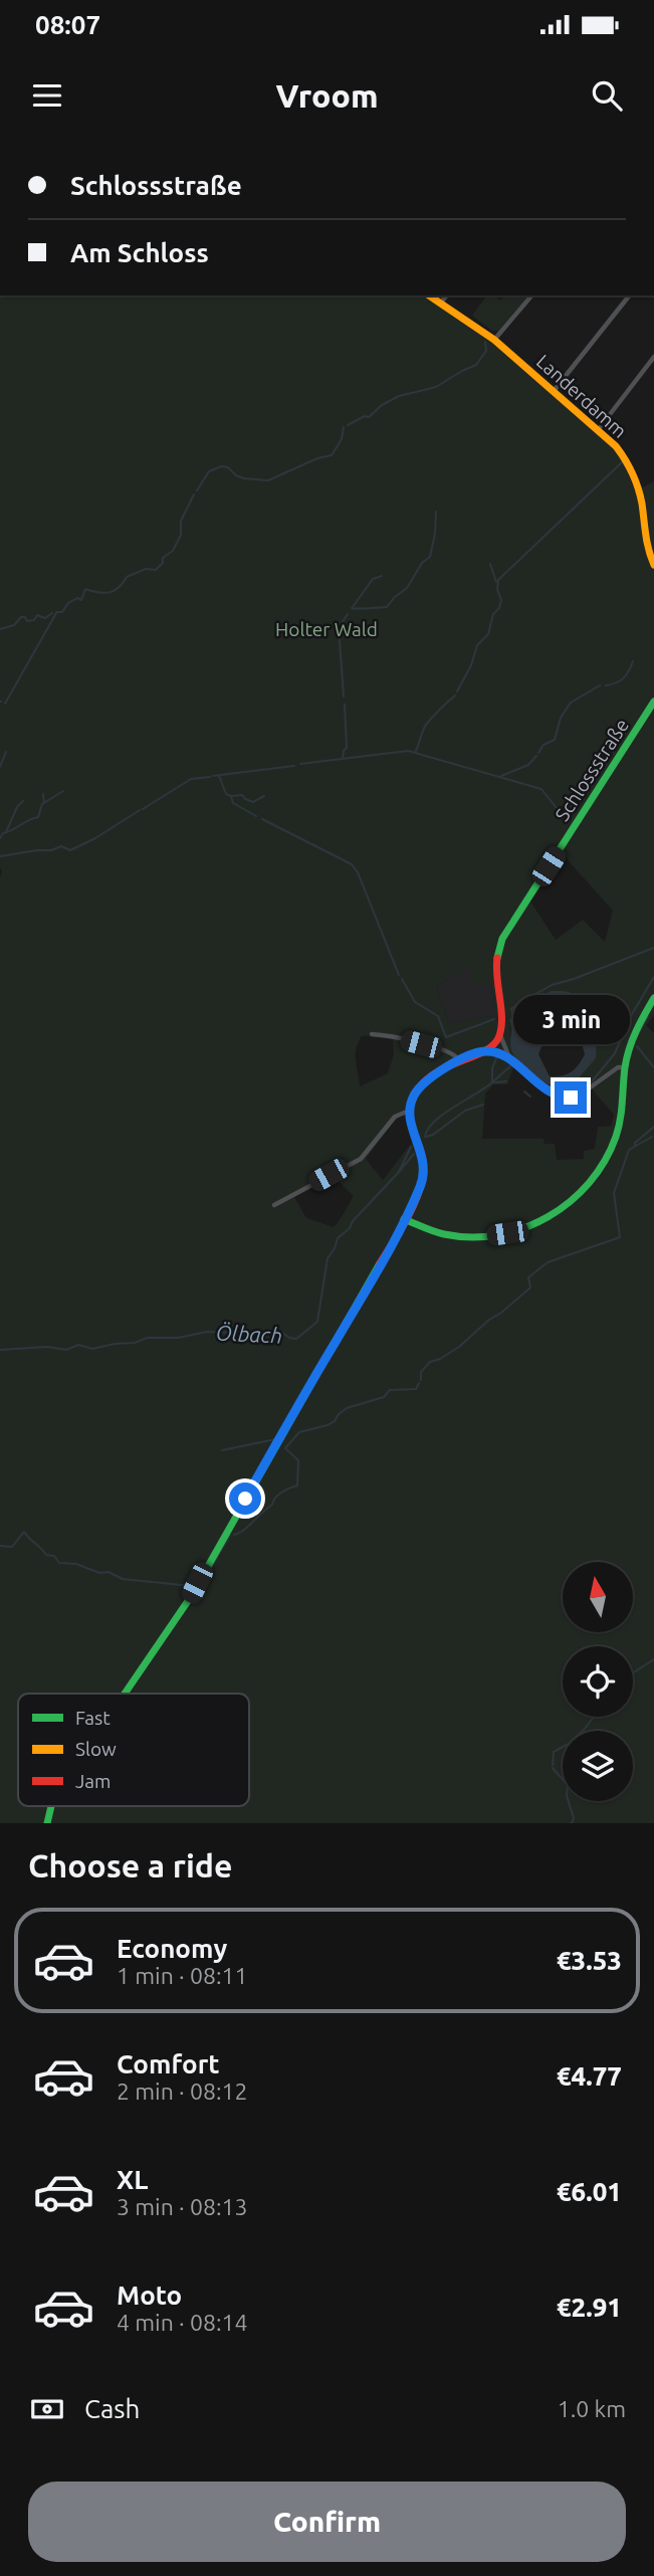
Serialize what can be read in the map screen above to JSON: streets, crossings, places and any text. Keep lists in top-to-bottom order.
{
  "streets": {
    "main road": ["Landerdamm", "Schlossstraße"]
  },
  "water": ["Ölbach"],
  "parks": ["Holter Wald"],
  "legend": ["Fast", "Slow", "Jam"],
  "north": "top",
  "page": {
    "status": "08:07",
    "header": "Vroom",
    "banner": ["Schlossstraße", "Am Schloss"],
    "bubble": "3 min",
    "heading": "Choose a ride",
    "list": [
      {
        "name": "Economy",
        "note": "1 min · 08:11",
        "value": "€3.53"
      },
      {
        "name": "Comfort",
        "note": "2 min · 08:12",
        "value": "€4.77"
      },
      {
        "name": "XL",
        "note": "3 min · 08:13",
        "value": "€6.01"
      },
      {
        "name": "Moto",
        "note": "4 min · 08:14",
        "value": "€2.91"
      }
    ],
    "pay": ["Cash", "1.0 km"],
    "buttons": "Confirm"
  }
}
